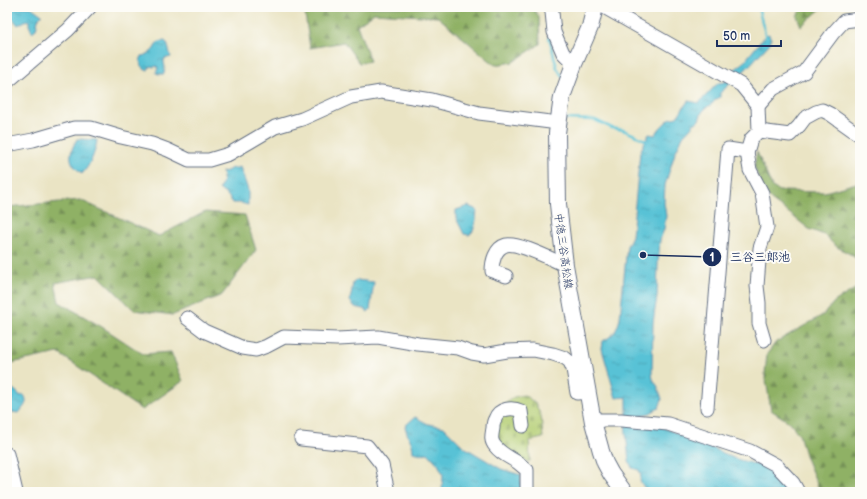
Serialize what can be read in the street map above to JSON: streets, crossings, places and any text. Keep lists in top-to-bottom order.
{
  "streets": {
    "main road": ["中徳三谷高松線"]
  },
  "places": ["三谷三郎池"],
  "scale_bar": "50 m"
}
